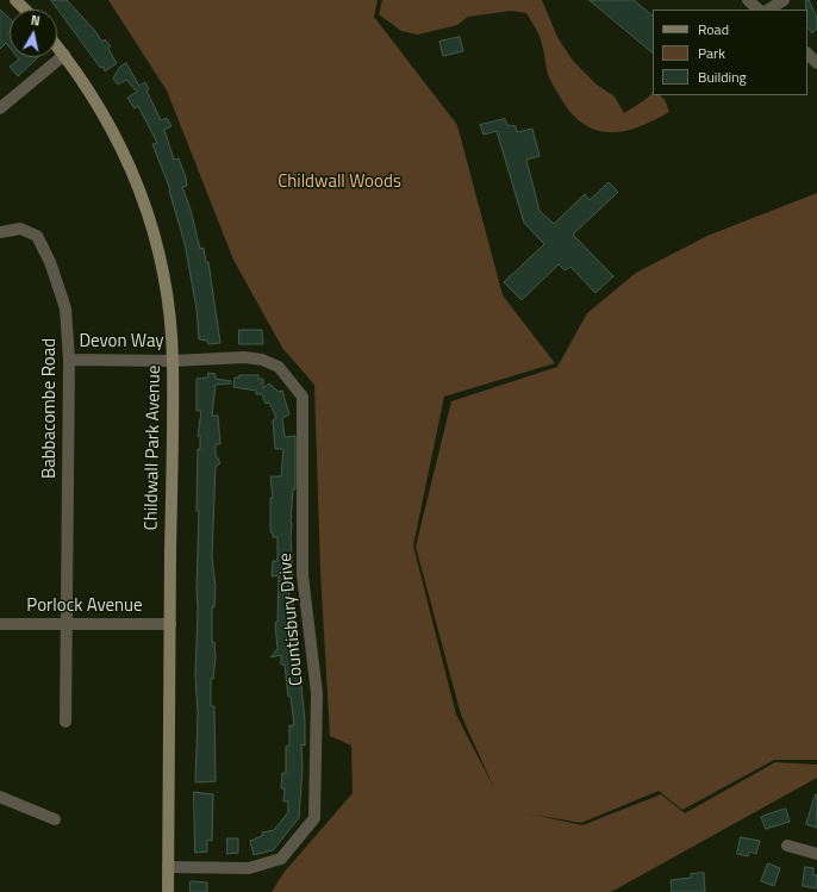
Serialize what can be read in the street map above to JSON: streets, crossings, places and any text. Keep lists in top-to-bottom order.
{
  "streets": {
    "street": [
      "Devon Way",
      "Babbacombe Road",
      "Childwall Park Avenue",
      "Porlock Avenue",
      "Countisbury Drive"
    ]
  },
  "crossings": [
    ["Devon Way", "Babbacombe Road"],
    ["Devon Way", "Childwall Park Avenue"],
    ["Devon Way", "Countisbury Drive"],
    ["Babbacombe Road", "Porlock Avenue"],
    ["Childwall Park Avenue", "Porlock Avenue"],
    ["Childwall Park Avenue", "Countisbury Drive"]
  ],
  "parks": ["Childwall Woods"],
  "legend": ["Road", "Park", "Building"],
  "north": "top"
}
